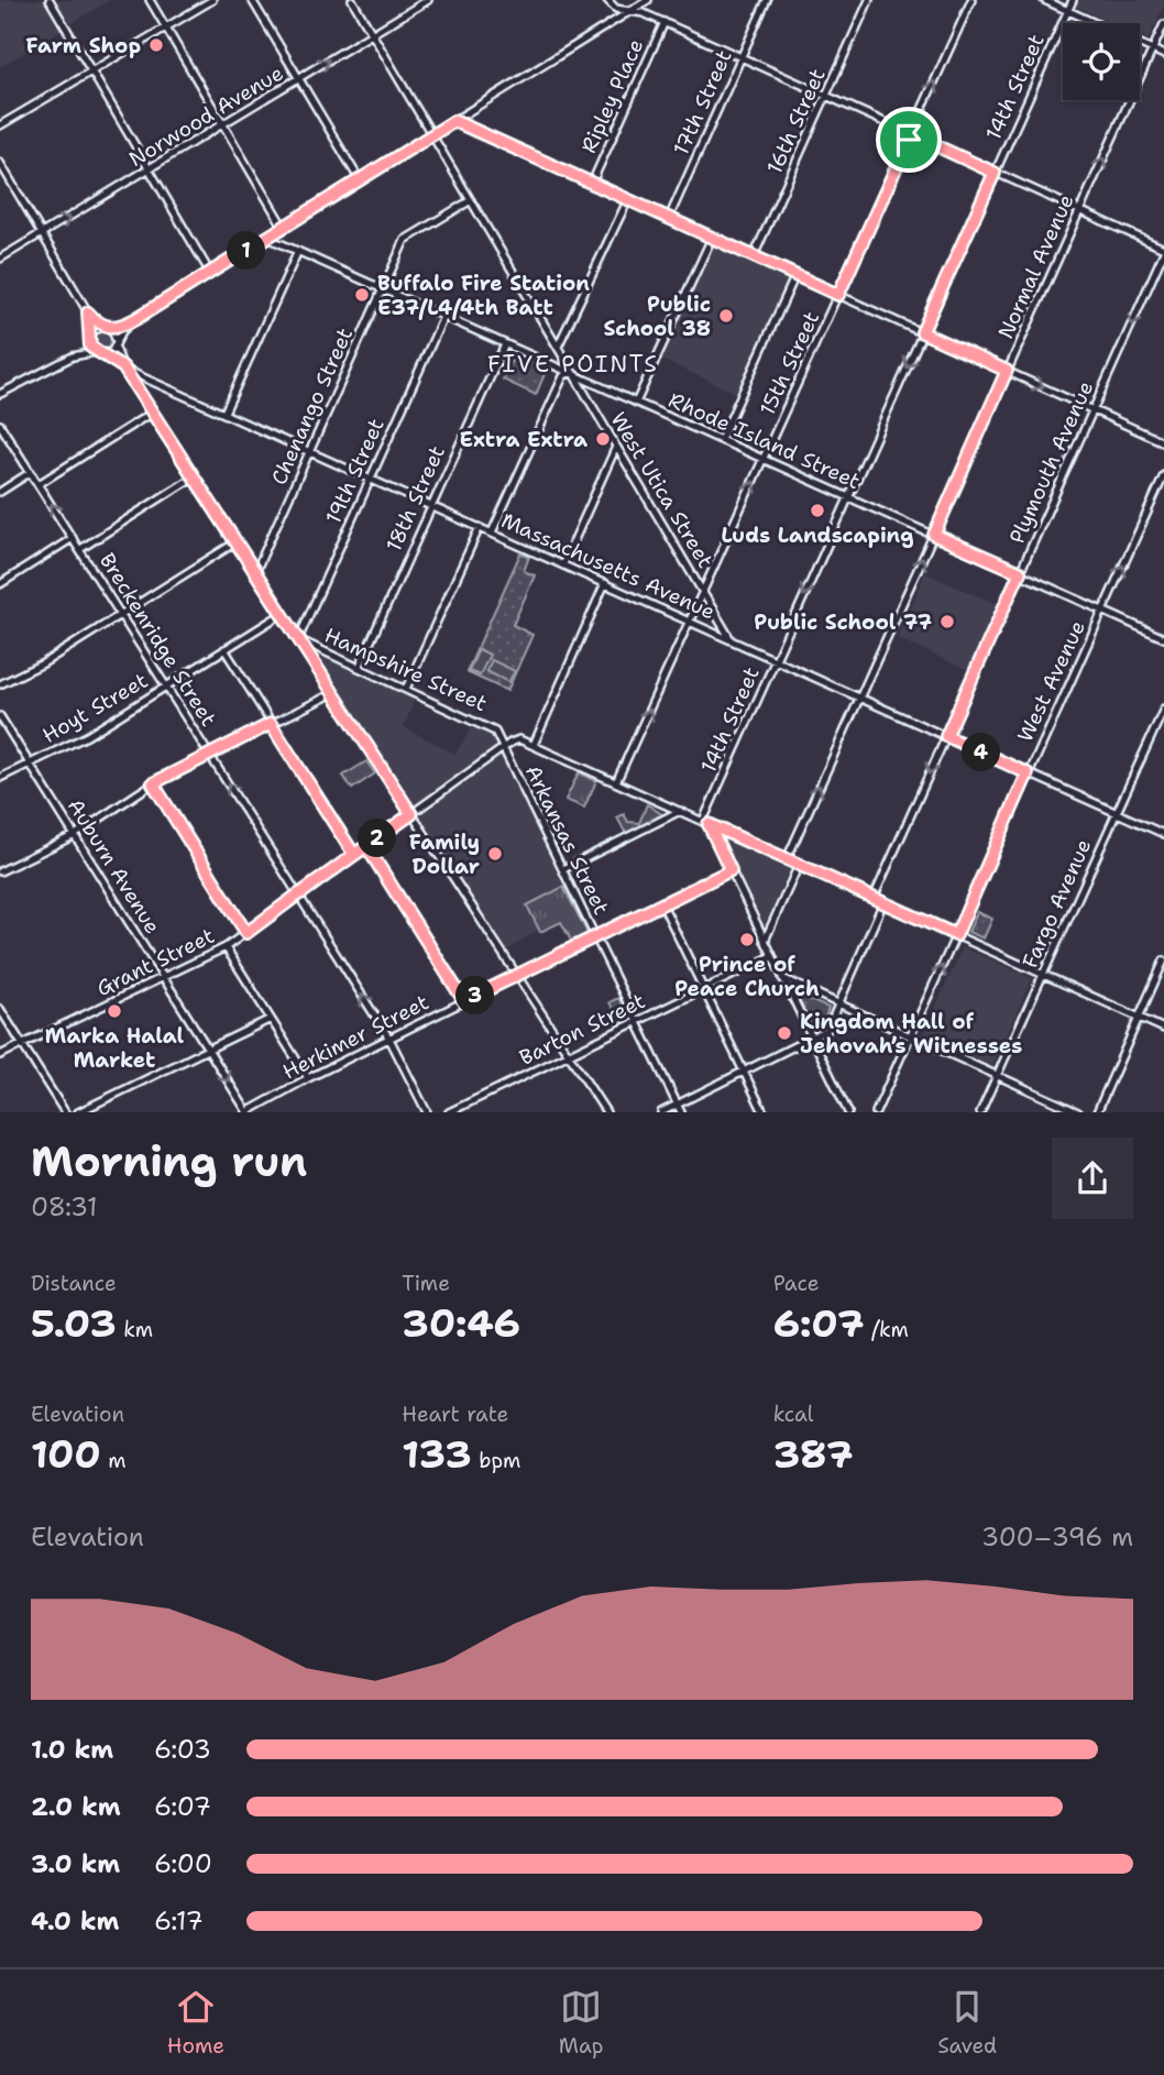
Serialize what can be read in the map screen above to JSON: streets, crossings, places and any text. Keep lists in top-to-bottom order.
{
  "streets": {
    "street": [
      "14th Street",
      "Ripley Place",
      "17th Street",
      "Norwood Avenue",
      "16th Street",
      "Normal Avenue",
      "15th Street",
      "Chenango Street",
      "Rhode Island Street",
      "Plymouth Avenue",
      "19th Street",
      "West Utica Street",
      "18th Street",
      "Massachusetts Avenue",
      "Breckenridge Street",
      "Hampshire Street",
      "West Avenue",
      "Hoyt Street",
      "Arkansas Street",
      "Auburn Avenue",
      "Fargo Avenue",
      "Grant Street",
      "Barton Street",
      "Herkimer Street"
    ]
  },
  "crossings": [
    ["14th Street", "Rhode Island Street"],
    ["14th Street", "Massachusetts Avenue"],
    ["Norwood Avenue", "West Utica Street"],
    ["Normal Avenue", "Rhode Island Street"],
    ["Normal Avenue", "Massachusetts Avenue"],
    ["15th Street", "Rhode Island Street"],
    ["15th Street", "West Utica Street"],
    ["15th Street", "Massachusetts Avenue"],
    ["Chenango Street", "Rhode Island Street"],
    ["Chenango Street", "West Utica Street"],
    ["Chenango Street", "Massachusetts Avenue"],
    ["Rhode Island Street", "Plymouth Avenue"],
    ["Rhode Island Street", "19th Street"],
    ["Rhode Island Street", "West Utica Street"],
    ["Rhode Island Street", "18th Street"],
    ["Rhode Island Street", "West Avenue"],
    ["Plymouth Avenue", "Massachusetts Avenue"],
    ["19th Street", "Massachusetts Avenue"],
    ["19th Street", "Hampshire Street"],
    ["West Utica Street", "Massachusetts Avenue"],
    ["18th Street", "Massachusetts Avenue"],
    ["18th Street", "Hampshire Street"],
    ["Massachusetts Avenue", "West Avenue"],
    ["Massachusetts Avenue", "Fargo Avenue"],
    ["Breckenridge Street", "Hoyt Street"],
    ["Breckenridge Street", "Grant Street"],
    ["Breckenridge Street", "Herkimer Street"],
    ["Hampshire Street", "Arkansas Street"],
    ["Hampshire Street", "Grant Street"],
    ["Hoyt Street", "Auburn Avenue"],
    ["Arkansas Street", "Grant Street"],
    ["Arkansas Street", "Barton Street"],
    ["Arkansas Street", "Herkimer Street"],
    ["Auburn Avenue", "Grant Street"],
    ["Auburn Avenue", "Herkimer Street"]
  ],
  "one_way": [
    "14th Street",
    "Norwood Avenue",
    "Normal Avenue",
    "15th Street",
    "Plymouth Avenue",
    "Breckenridge Street",
    "West Avenue"
  ],
  "districts": ["FIVE POINTS"],
  "places": [
    "Farm Shop",
    "Buffalo Fire Station E37/L4/4th Batt",
    "Public School 38",
    "Extra Extra",
    "Luds Landscaping",
    "Public School 77",
    "Family Dollar",
    "Prince of Peace Church",
    "Marka Halal Market",
    "Kingdom Hall of Jehovah’s Witnesses"
  ],
  "page": {
    "pins": [
      "1",
      "4",
      "2",
      "3"
    ],
    "heading": ["Morning run", "08:31"],
    "stats": [
      ["Distance", "5.03 km"],
      ["Time", "30:46"],
      ["Pace", "6:07 /km"],
      ["Elevation", "100 m"],
      ["Heart rate", "133 bpm"],
      ["kcal", "387"]
    ],
    "chart": ["Elevation", "300–396 m"],
    "list": [
      {
        "name": "1.0 km",
        "note": "6:03"
      },
      {
        "name": "2.0 km",
        "note": "6:07"
      },
      {
        "name": "3.0 km",
        "note": "6:00"
      },
      {
        "name": "4.0 km",
        "note": "6:17"
      }
    ],
    "tabs": ["Home", "Map", "Saved"]
  }
}
